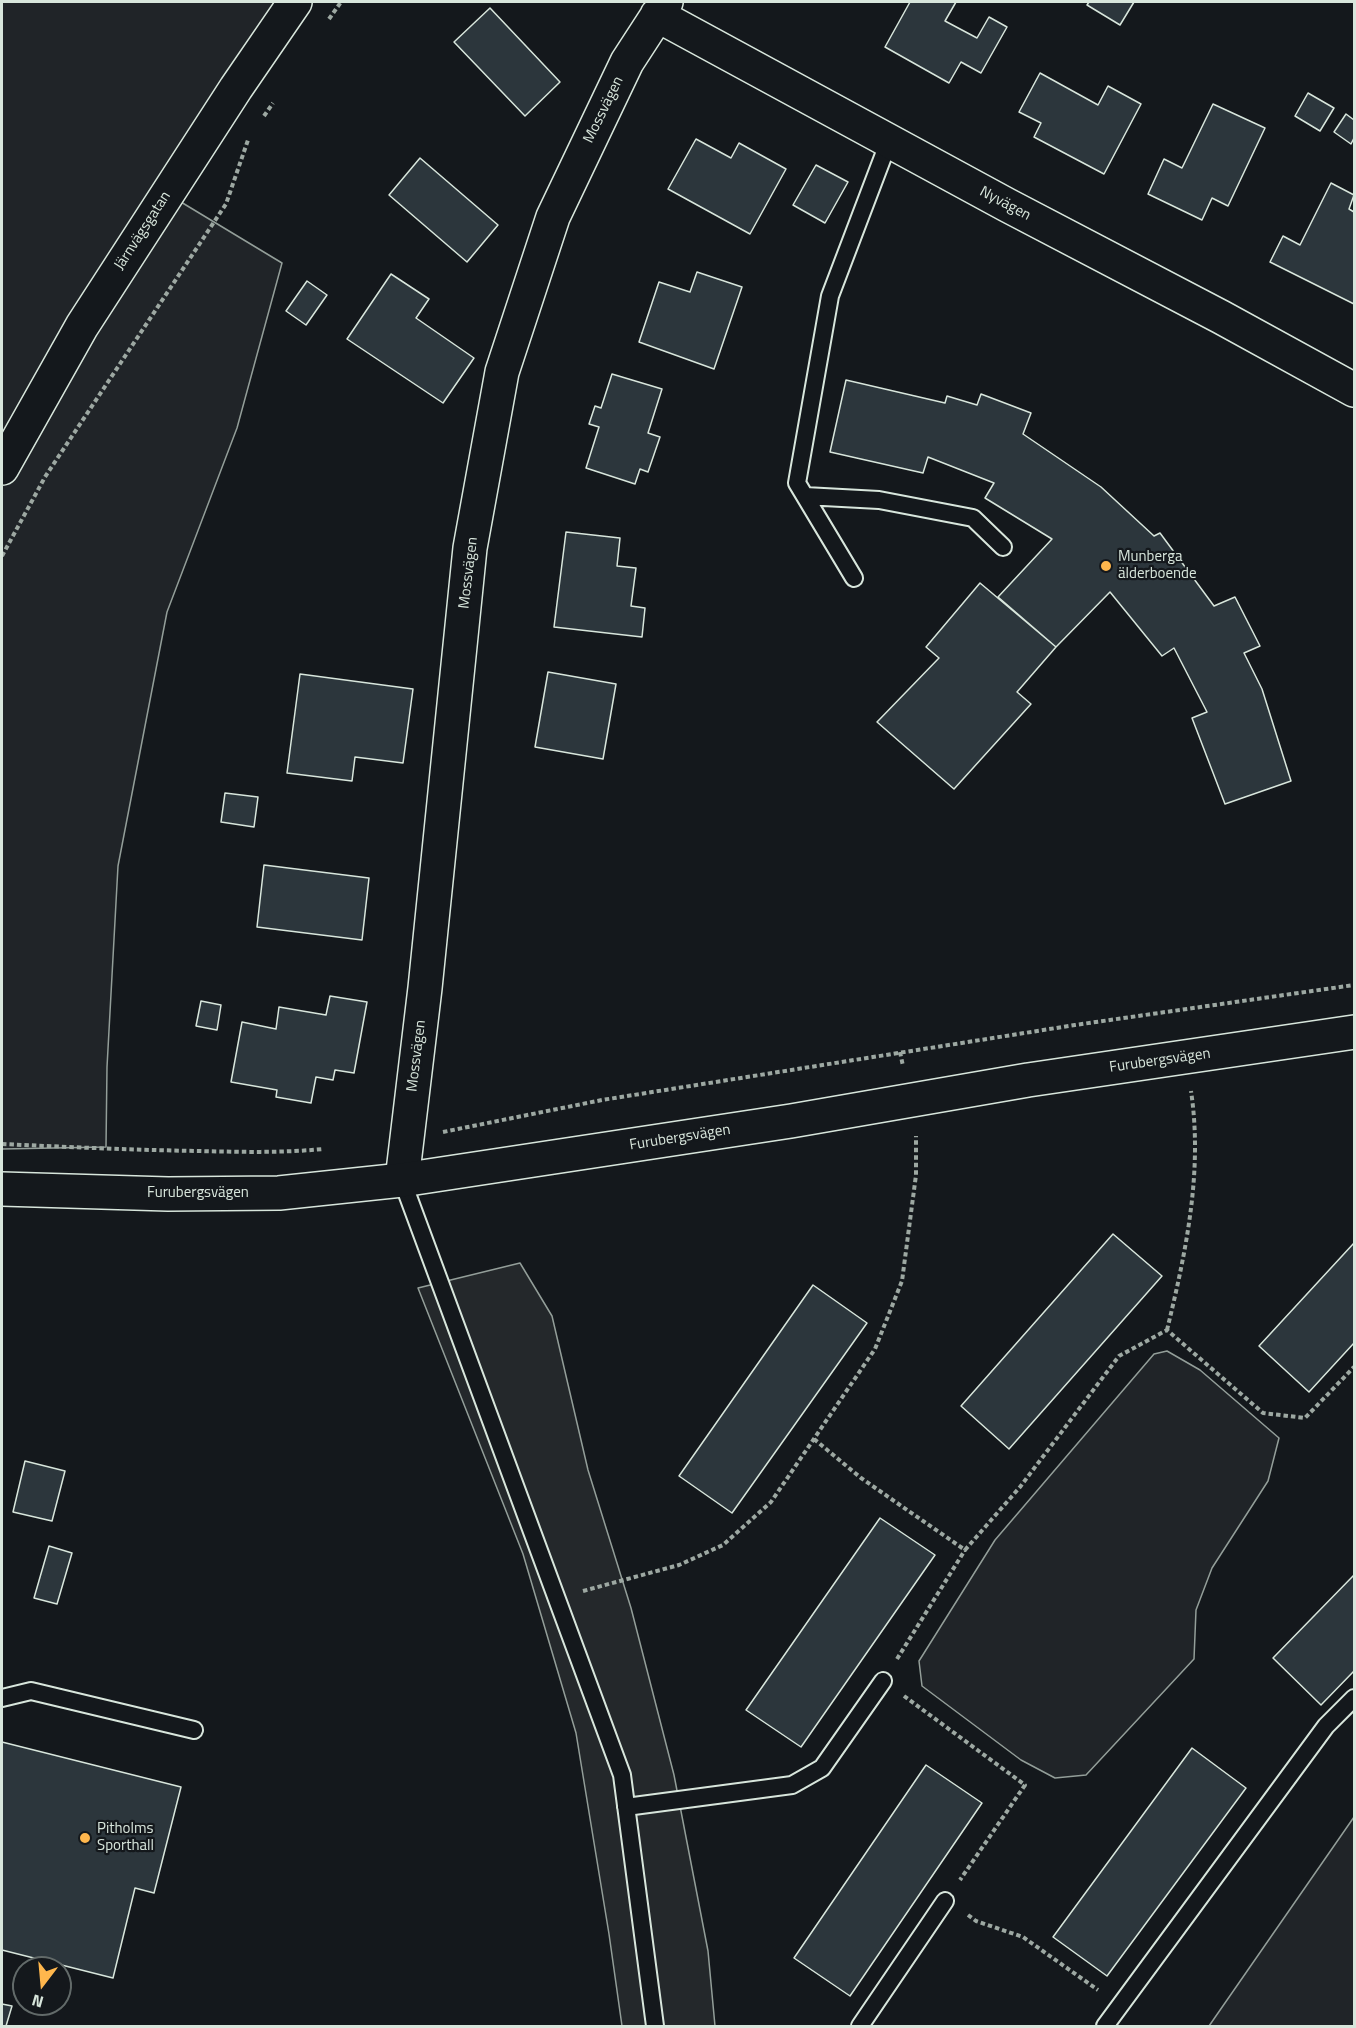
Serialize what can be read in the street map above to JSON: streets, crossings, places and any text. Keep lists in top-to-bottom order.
{
  "streets": {
    "street": [
      "Mossvägen",
      "Nyvägen",
      "Järnvägsgatan",
      "Furubergsvägen"
    ]
  },
  "crossings": [
    ["Mossvägen", "Nyvägen"],
    ["Mossvägen", "Furubergsvägen"]
  ],
  "places": ["Munberga älderboende", "Pitholms Sporthall"],
  "north": "bottom"
}
